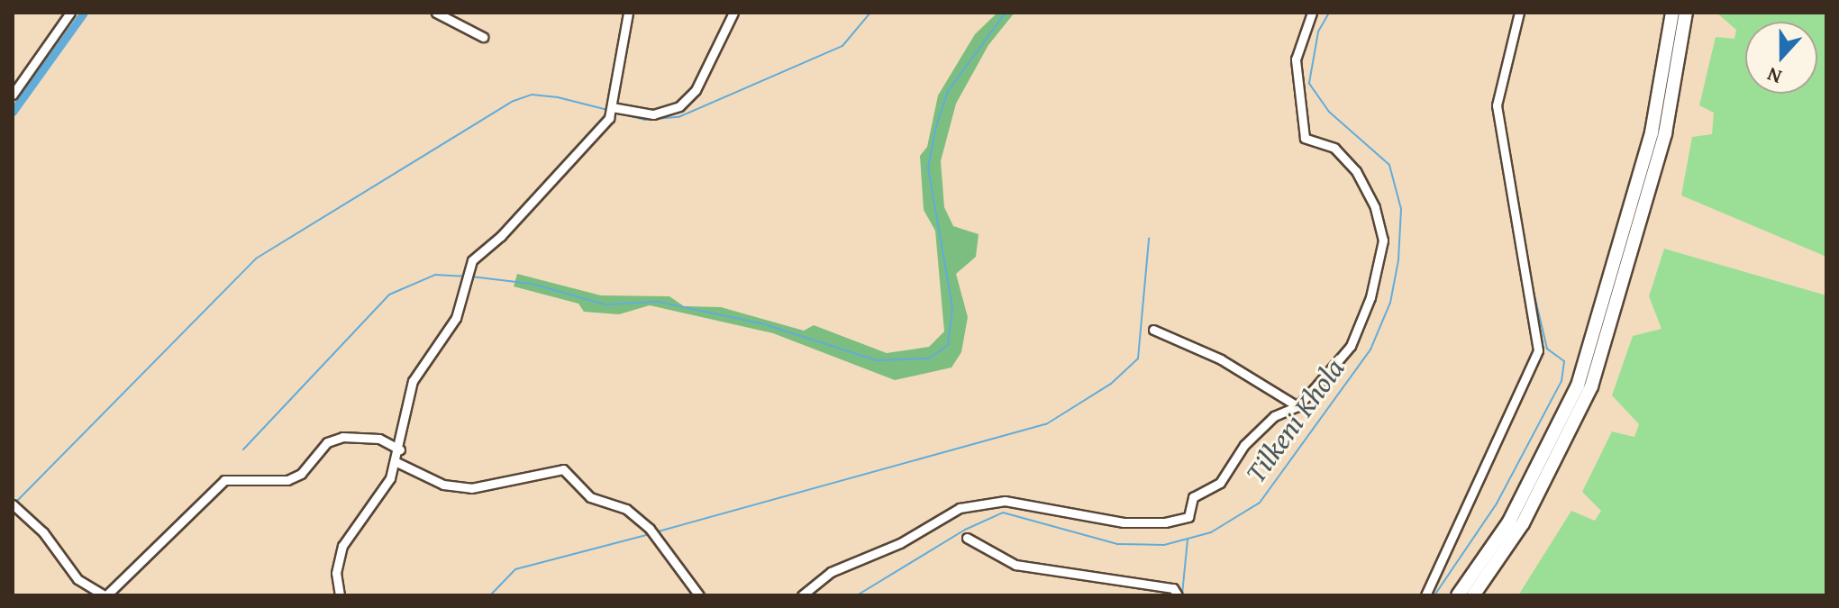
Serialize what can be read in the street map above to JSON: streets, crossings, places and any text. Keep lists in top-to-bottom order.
{
  "water": ["Tilkeni Khola"],
  "north": "bottom"
}
